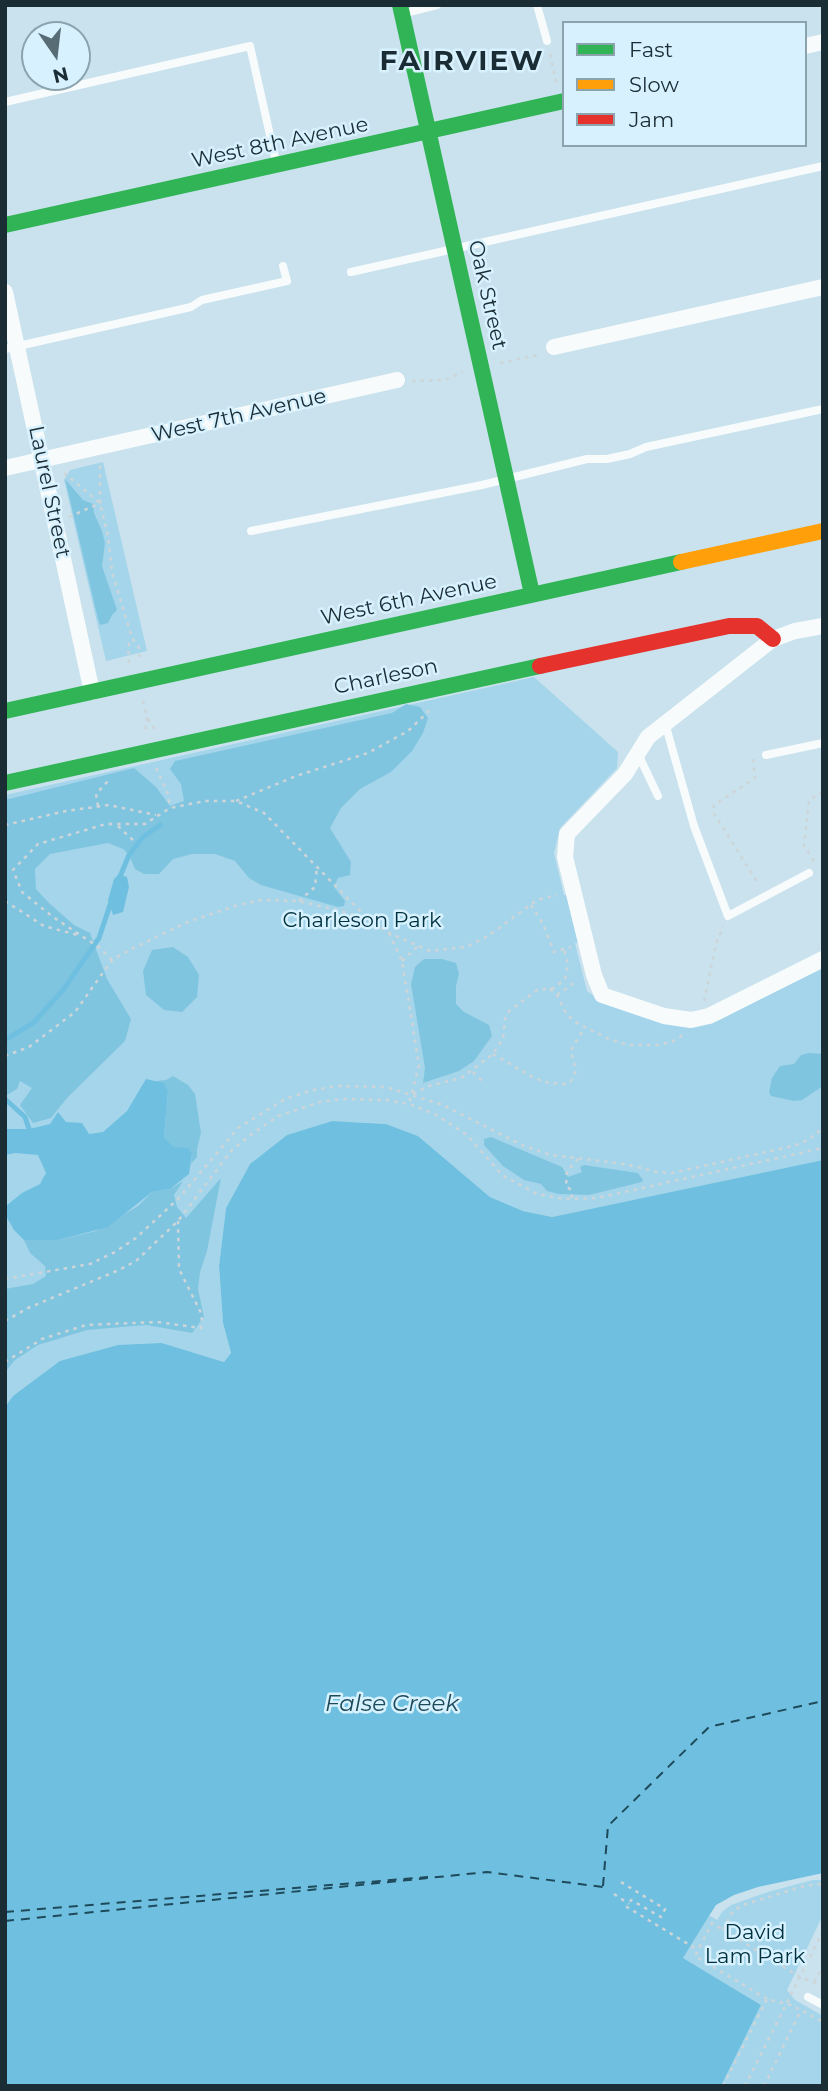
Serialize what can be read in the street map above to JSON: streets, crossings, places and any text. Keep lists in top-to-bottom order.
{
  "streets": {
    "main road": [
      "West 8th Avenue",
      "Oak Street",
      "West 6th Avenue",
      "Charleson"
    ],
    "street": ["West 7th Avenue", "Laurel Street"]
  },
  "crossings": [
    ["West 8th Avenue", "Oak Street"],
    ["Oak Street", "West 6th Avenue"],
    ["West 7th Avenue", "Laurel Street"],
    ["Laurel Street", "West 6th Avenue"]
  ],
  "districts": ["FAIRVIEW"],
  "water": ["False Creek"],
  "parks": ["Charleson Park", "David Lam Park"],
  "legend": ["Fast", "Slow", "Jam"],
  "north": "bottom"
}
